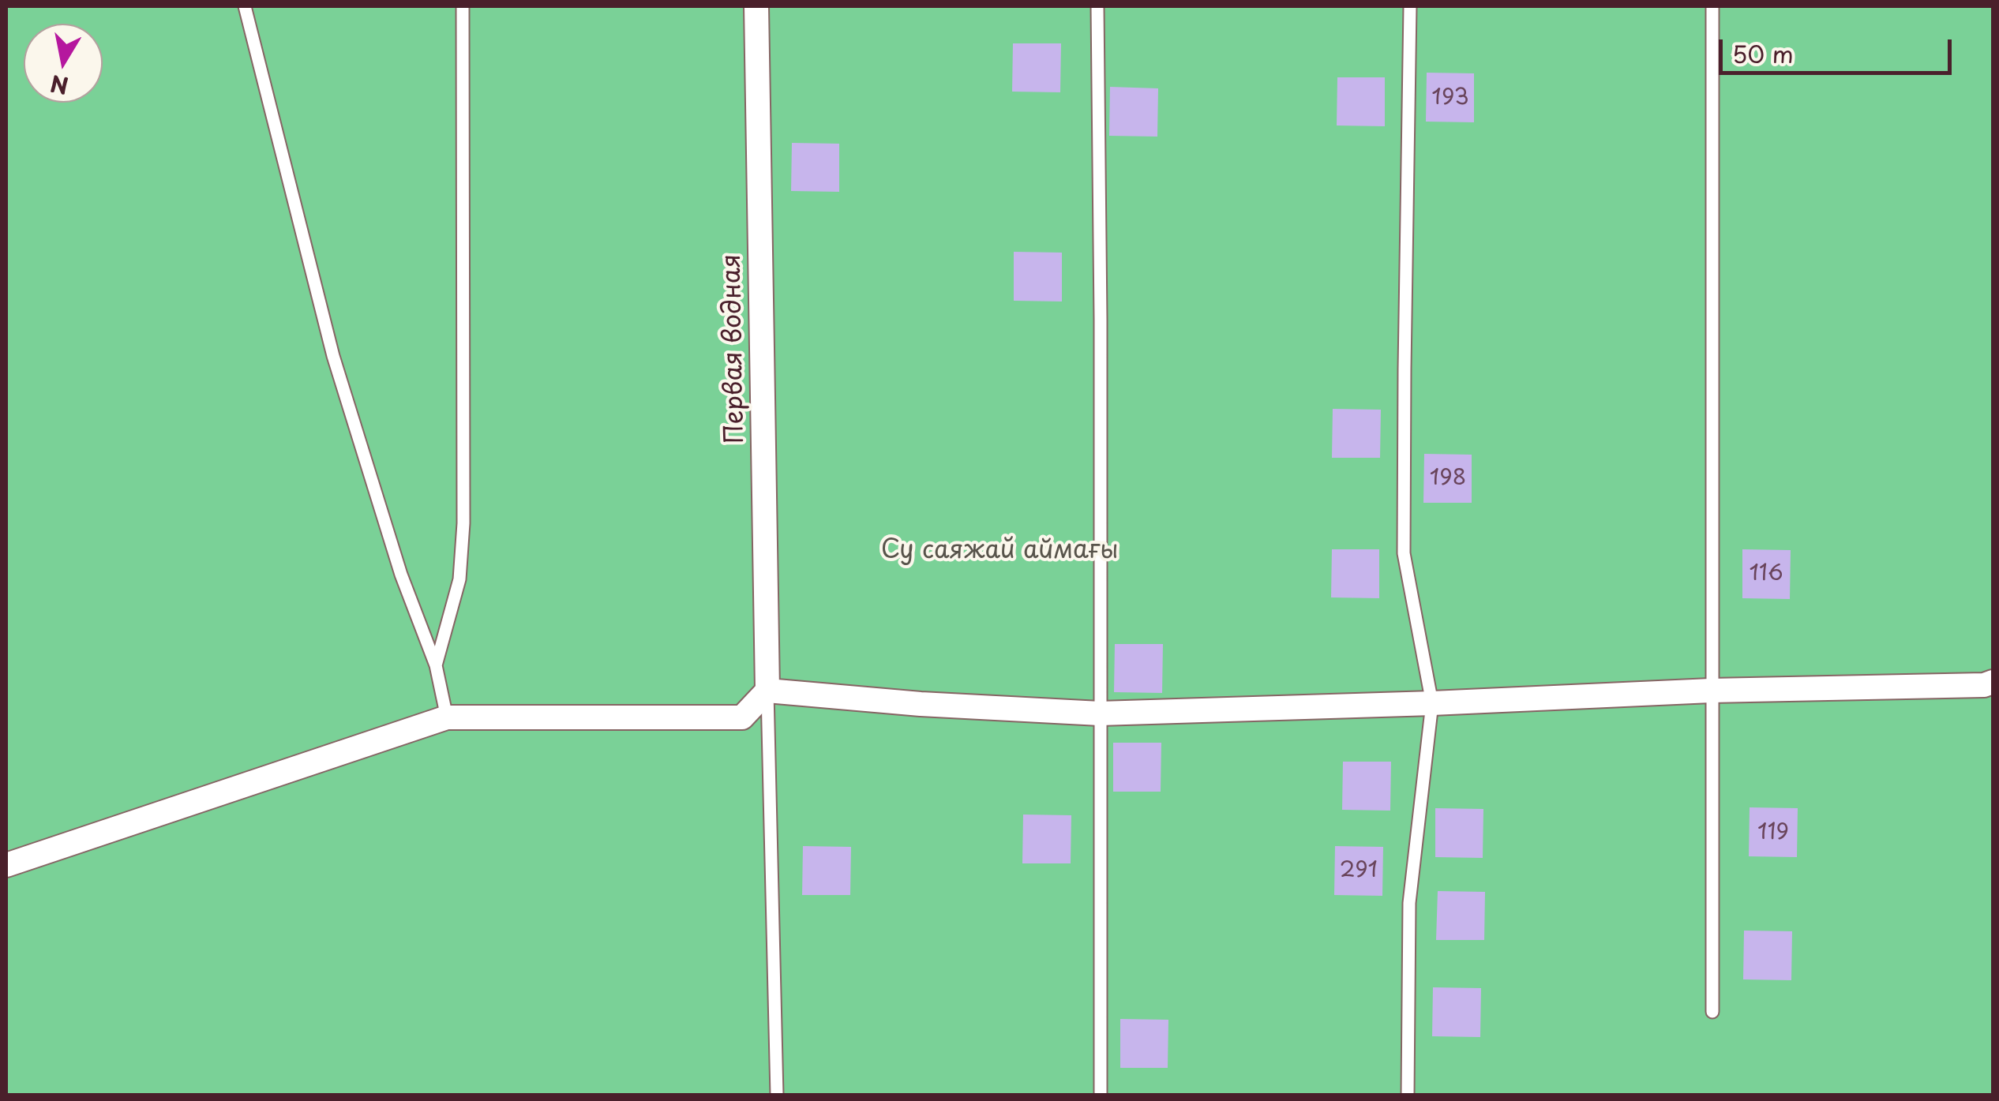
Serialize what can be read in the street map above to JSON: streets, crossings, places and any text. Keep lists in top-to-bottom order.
{
  "streets": {
    "street": ["Первая водная"]
  },
  "parks": ["Су саяжай аймағы"],
  "house_numbers": [
    "193",
    "198",
    "116",
    "119",
    "291"
  ],
  "scale_bar": "50 m",
  "north": "bottom"
}
